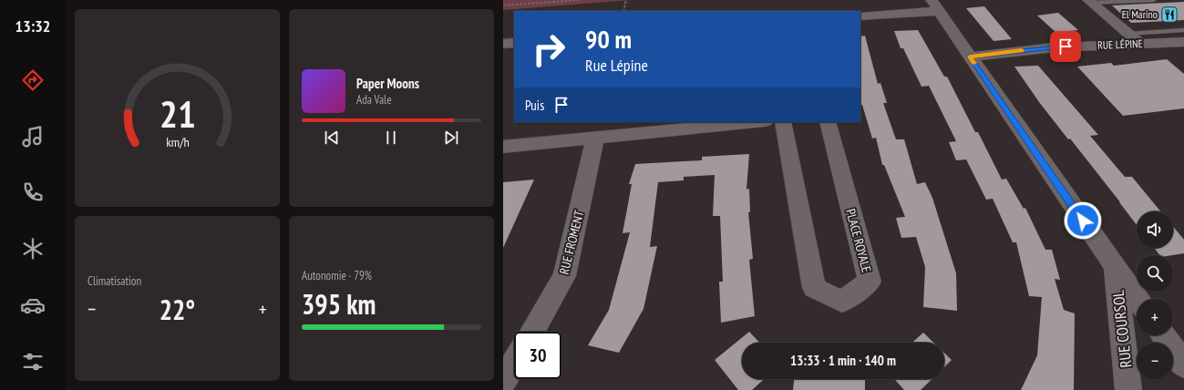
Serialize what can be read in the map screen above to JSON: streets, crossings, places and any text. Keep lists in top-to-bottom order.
{
  "streets": {
    "street": [
      "RUE LÉPINE",
      "PLACE ROYALE",
      "RUE FROMENT",
      "RUE COURSOL"
    ]
  },
  "places": {
    "restaurant": ["El Marino"]
  },
  "page": {
    "tabs": "13:32",
    "turn": ["90 m", "Rue Lépine"],
    "song": ["Paper Moons", "Ada Vale"],
    "then": "Puis",
    "map_buttons": ["+", "−"],
    "tile": [
      "Climatisation",
      ["Autonomie · 79%", "395 km"]
    ],
    "heat": ["−", "22°", "+"],
    "limit": "30",
    "trip": "13:33 · 1 min · 140 m",
    "gauge": ["21", "km/h"]
  }
}
